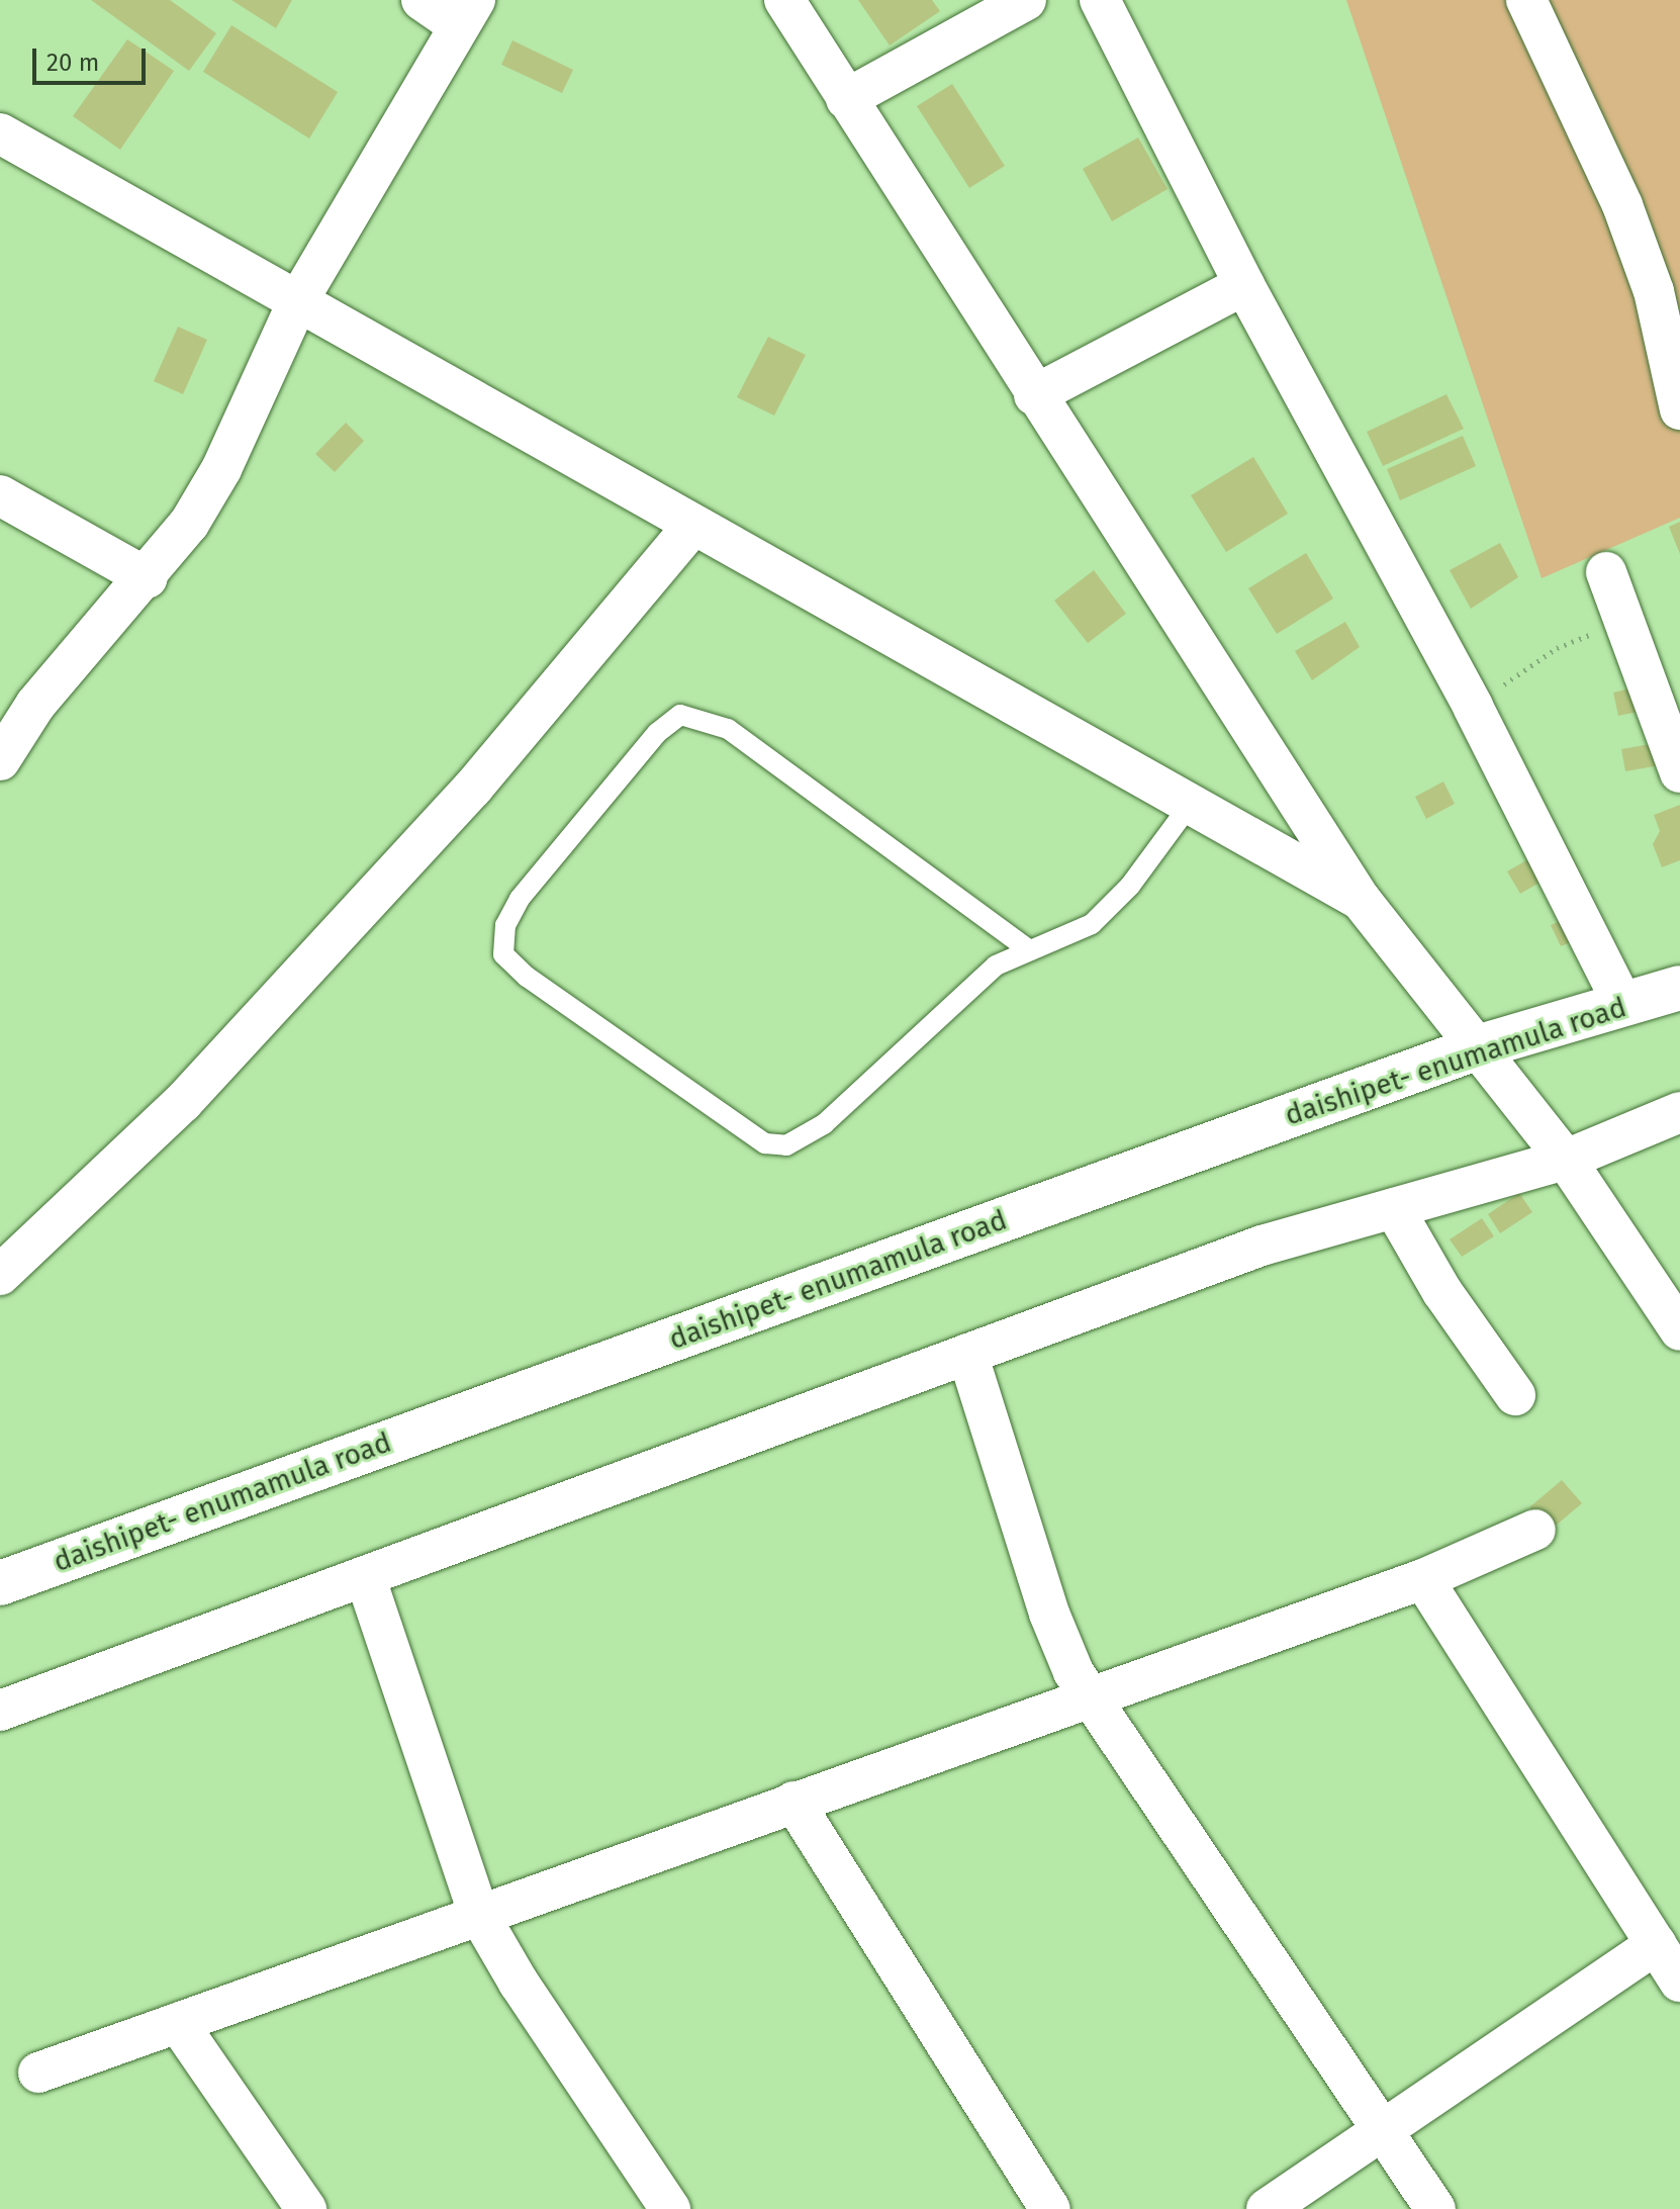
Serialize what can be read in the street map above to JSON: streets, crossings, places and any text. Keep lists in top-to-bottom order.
{
  "streets": {
    "street": ["daishipet- enumamula road"]
  },
  "scale_bar": "20 m"
}
